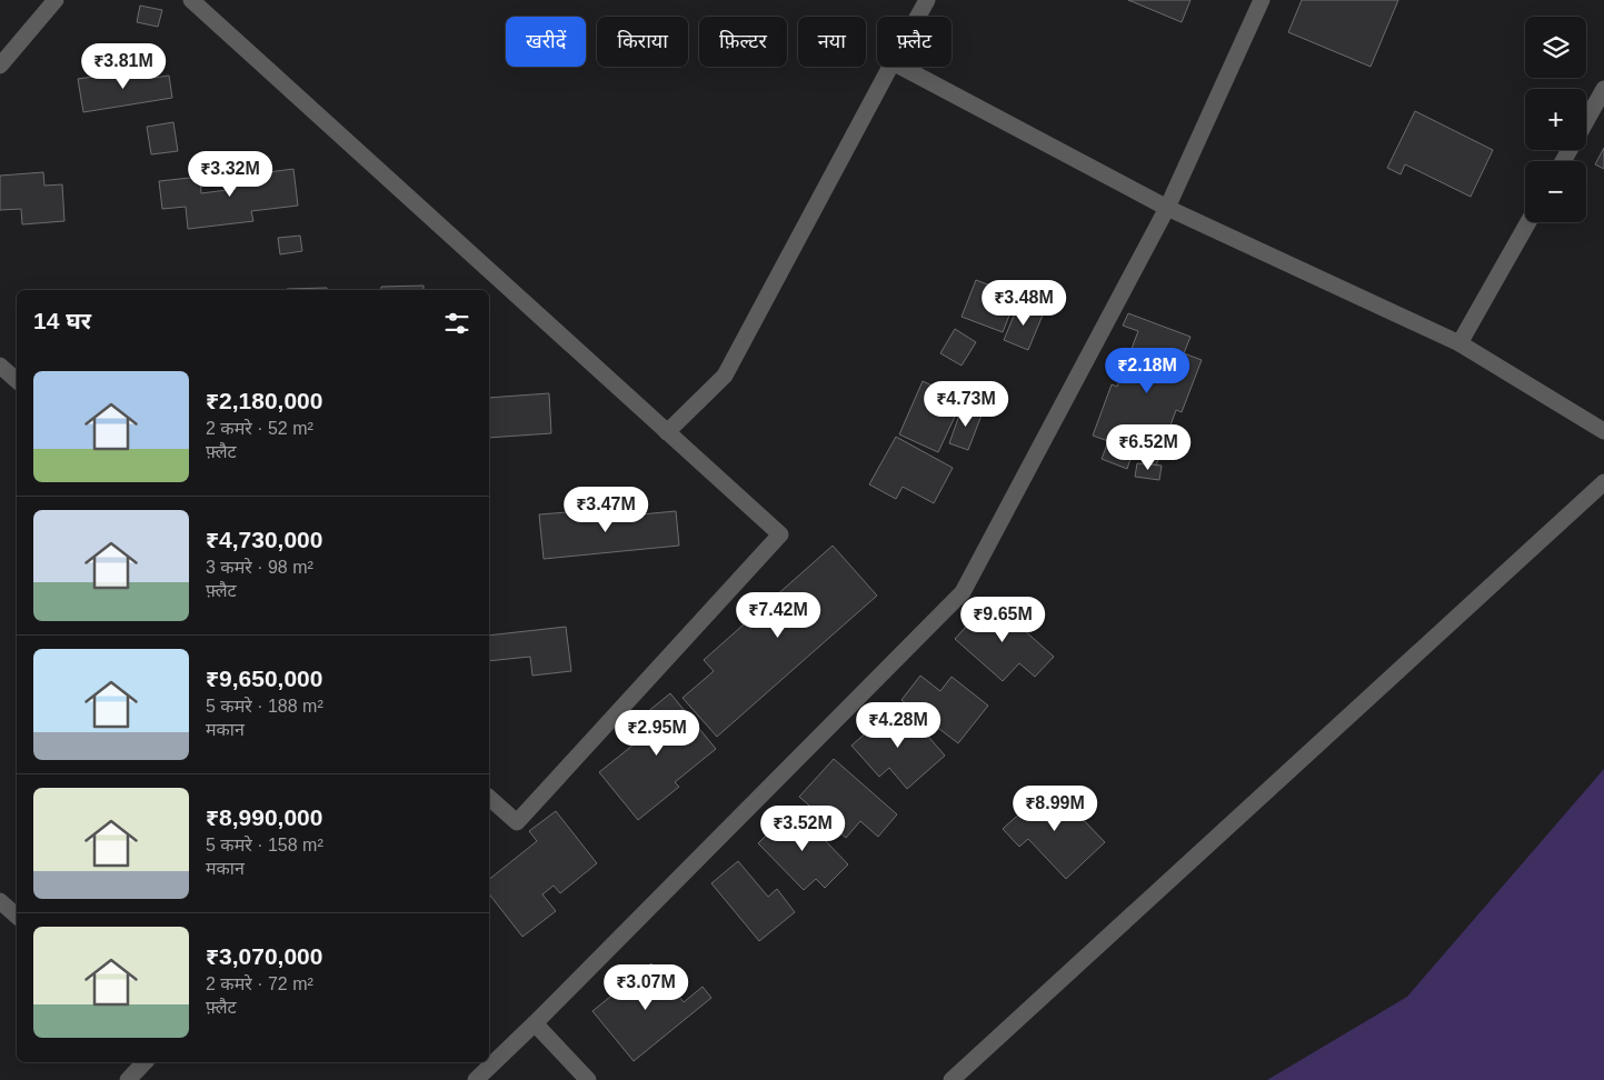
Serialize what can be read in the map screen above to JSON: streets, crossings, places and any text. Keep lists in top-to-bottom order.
{
  "page": {
    "map_buttons": ["+", "−"],
    "chip": [
      "खरीदें",
      "किराया",
      "फ़िल्टर",
      "नया",
      "फ़्लैट"
    ],
    "price": [
      "₹3.81M",
      "₹3.32M",
      "₹3.48M",
      "₹2.18M",
      "₹4.73M",
      "₹6.52M",
      "₹3.47M",
      "₹7.42M",
      "₹9.65M",
      "₹4.28M",
      "₹2.95M",
      "₹8.99M",
      "₹3.52M",
      "₹3.07M"
    ],
    "heading": "14 घर",
    "list": [
      {
        "name": "₹2,180,000",
        "note": "2 कमरे · 52 m² · फ़्लैट"
      },
      {
        "name": "₹4,730,000",
        "note": "3 कमरे · 98 m² · फ़्लैट"
      },
      {
        "name": "₹9,650,000",
        "note": "5 कमरे · 188 m² · मकान"
      },
      {
        "name": "₹8,990,000",
        "note": "5 कमरे · 158 m² · मकान"
      },
      {
        "name": "₹3,070,000",
        "note": "2 कमरे · 72 m² · फ़्लैट"
      }
    ]
  }
}
